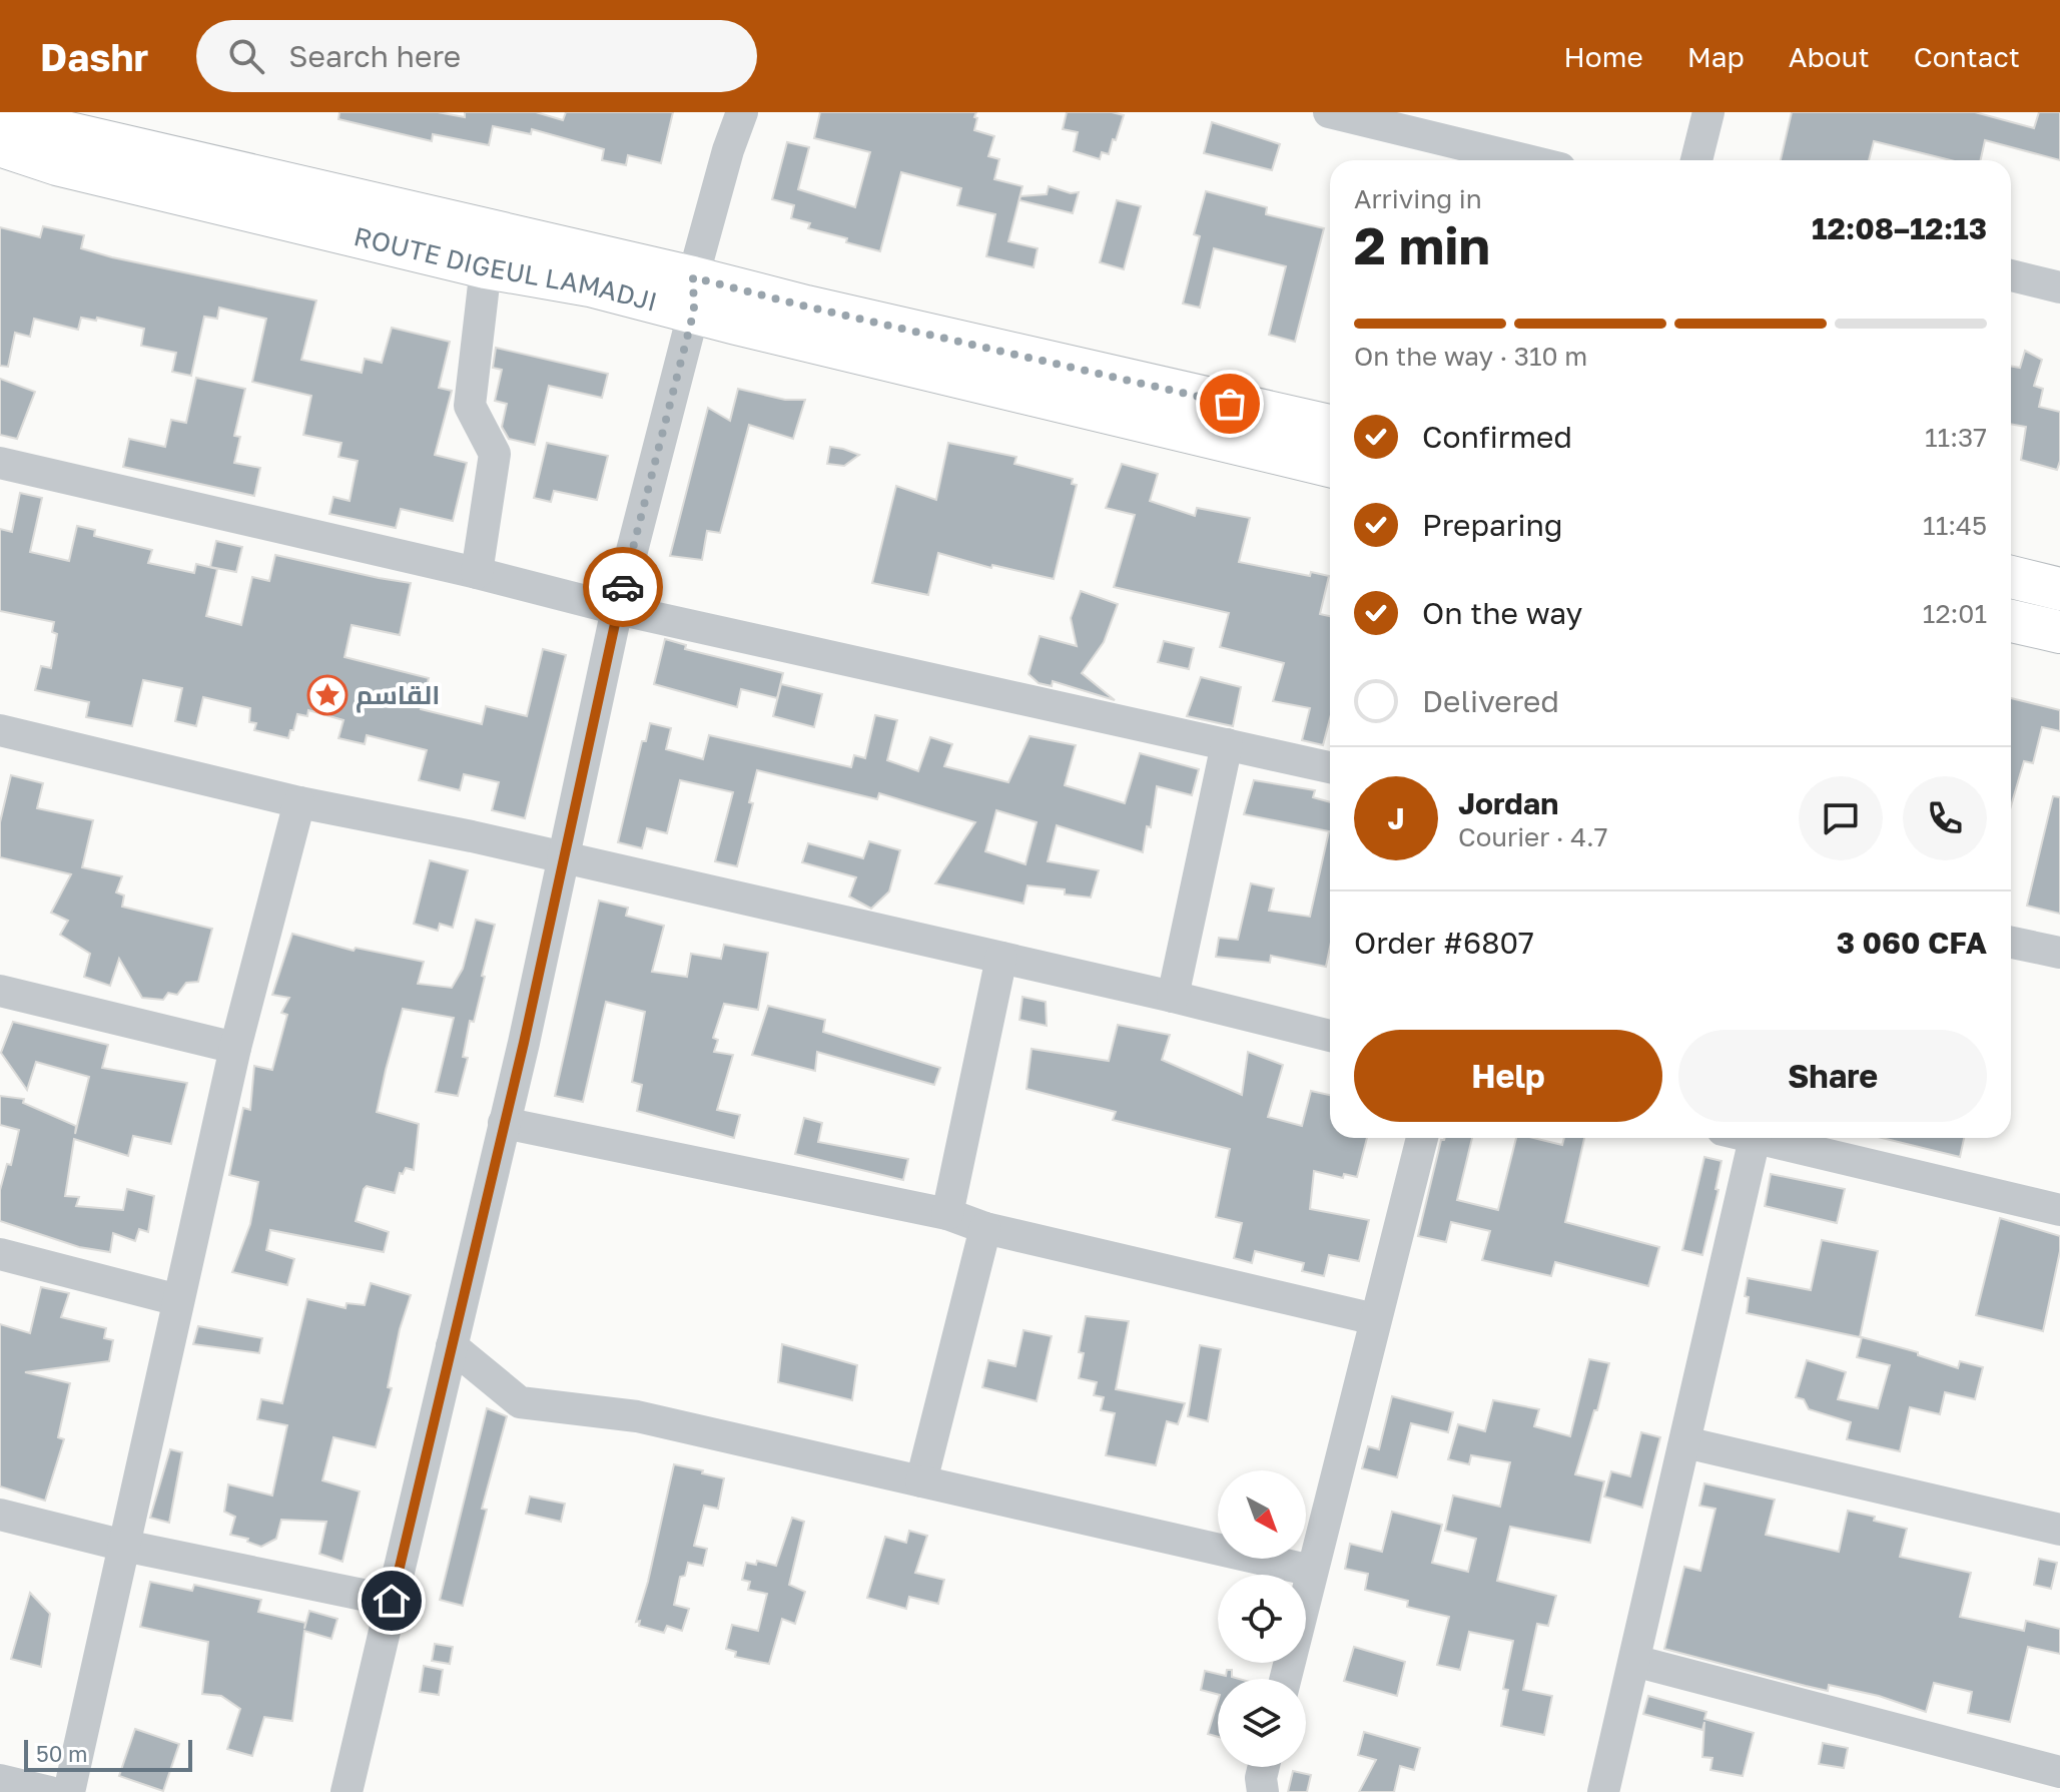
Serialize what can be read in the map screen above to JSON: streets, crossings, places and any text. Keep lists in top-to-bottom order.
{
  "streets": {
    "main road": ["ROUTE DIGEUL LAMADJI"]
  },
  "places": {
    "place": ["القاسم"]
  },
  "scale_bar": "50 m",
  "north": "bottom right",
  "page": {
    "header": "Dashr",
    "search": "Search here",
    "nav": [
      "Home",
      "Map",
      "About",
      "Contact"
    ],
    "heading": ["2 min", "Arriving in", "12:08–12:13"],
    "panel": [
      "Jordan",
      "Courier · 4.7",
      "Order #6807",
      "3 060 CFA"
    ],
    "bar": "On the way · 310 m",
    "list": [
      ["Confirmed", "11:37"],
      ["Preparing", "11:45"],
      ["On the way", "12:01"],
      "Delivered"
    ],
    "round": "J",
    "buttons": ["Help", "Share"],
    "scale": "50 m"
  }
}
